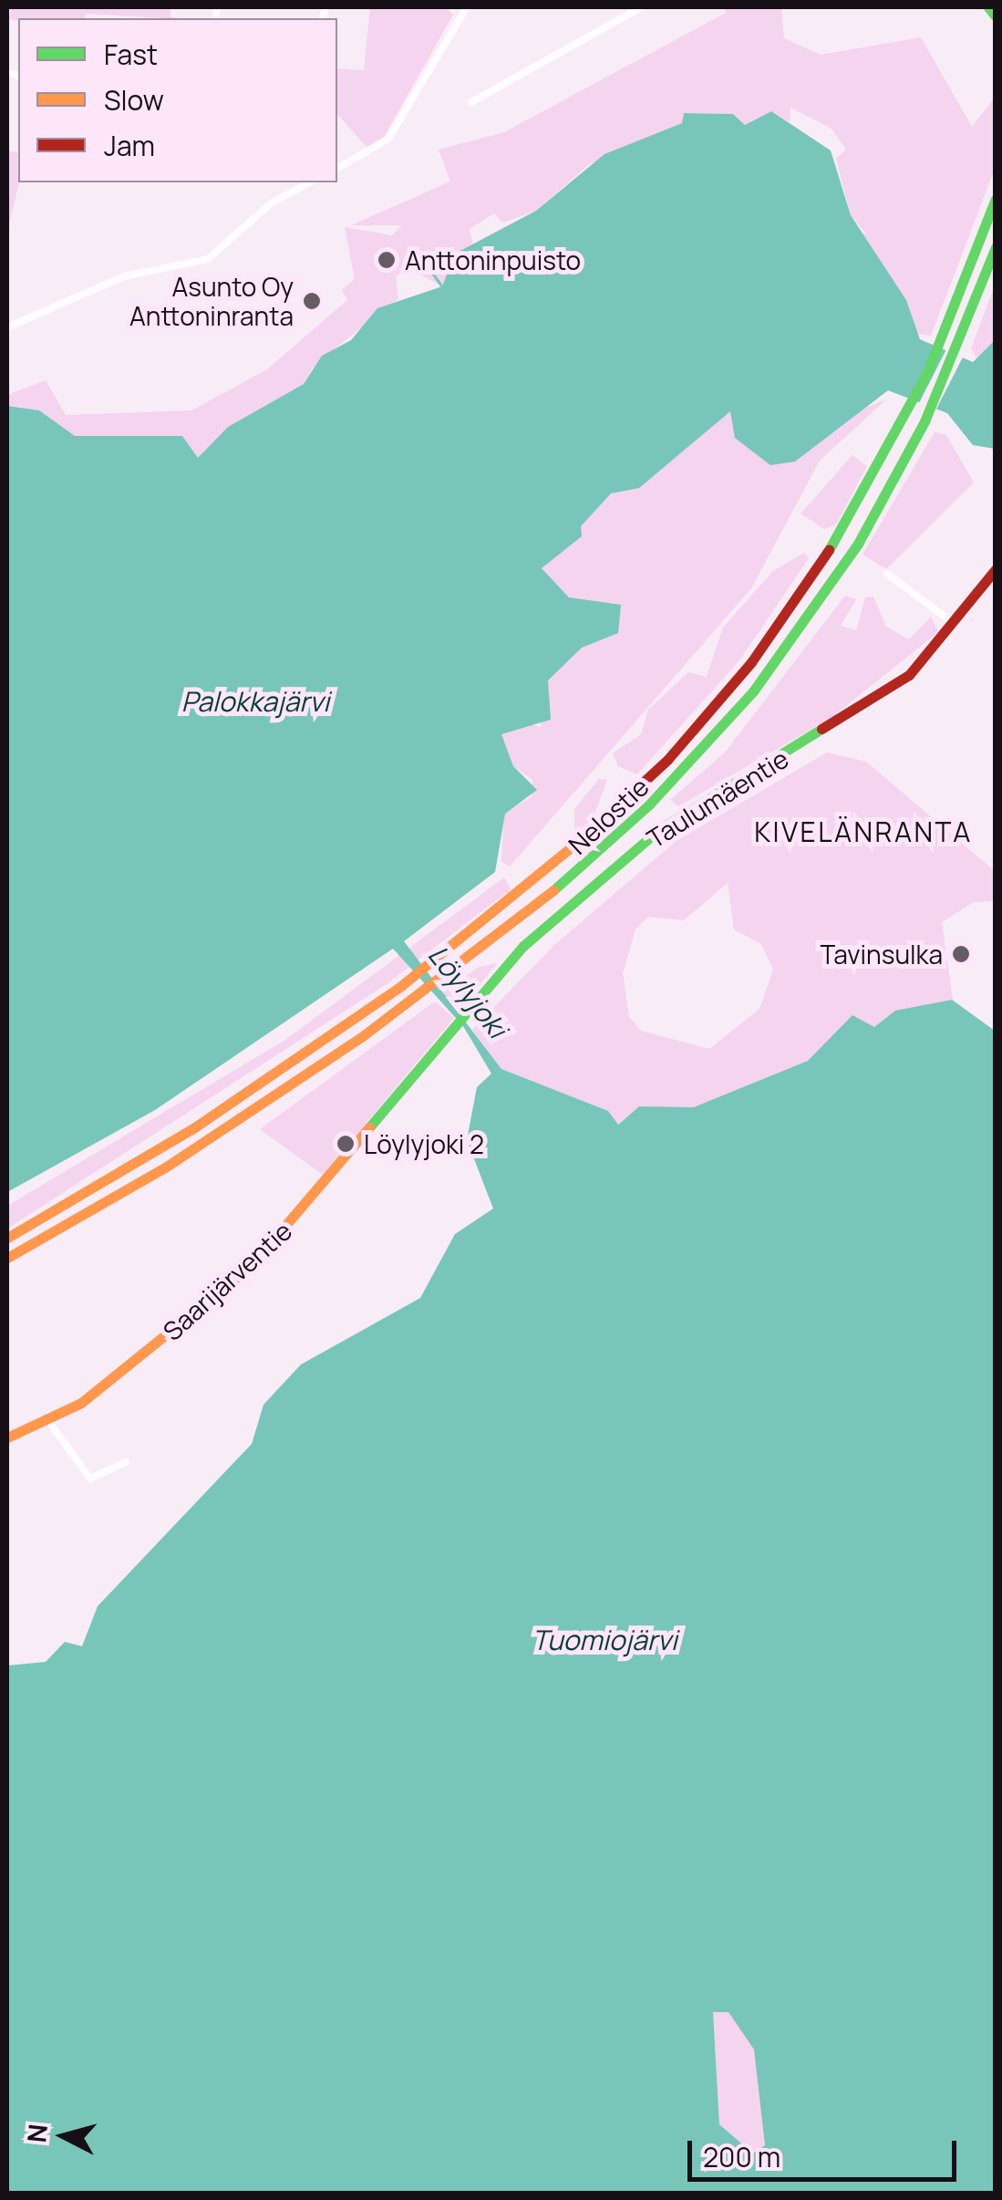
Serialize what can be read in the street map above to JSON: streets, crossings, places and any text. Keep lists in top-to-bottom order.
{
  "streets": {
    "main road": ["Taulumäentie", "Nelostie", "Saarijärventie"]
  },
  "crossings": [
    ["Taulumäentie", "Saarijärventie"]
  ],
  "districts": ["KIVELÄNRANTA"],
  "water": ["Palokkajärvi", "Löylyjoki", "Tuomiojärvi"],
  "places": [
    "Anttoninpuisto",
    "Asunto Oy Anttoninranta",
    "Tavinsulka",
    "Löylyjoki 2"
  ],
  "legend": ["Fast", "Slow", "Jam"],
  "scale_bar": "200 m",
  "north": "left"
}
